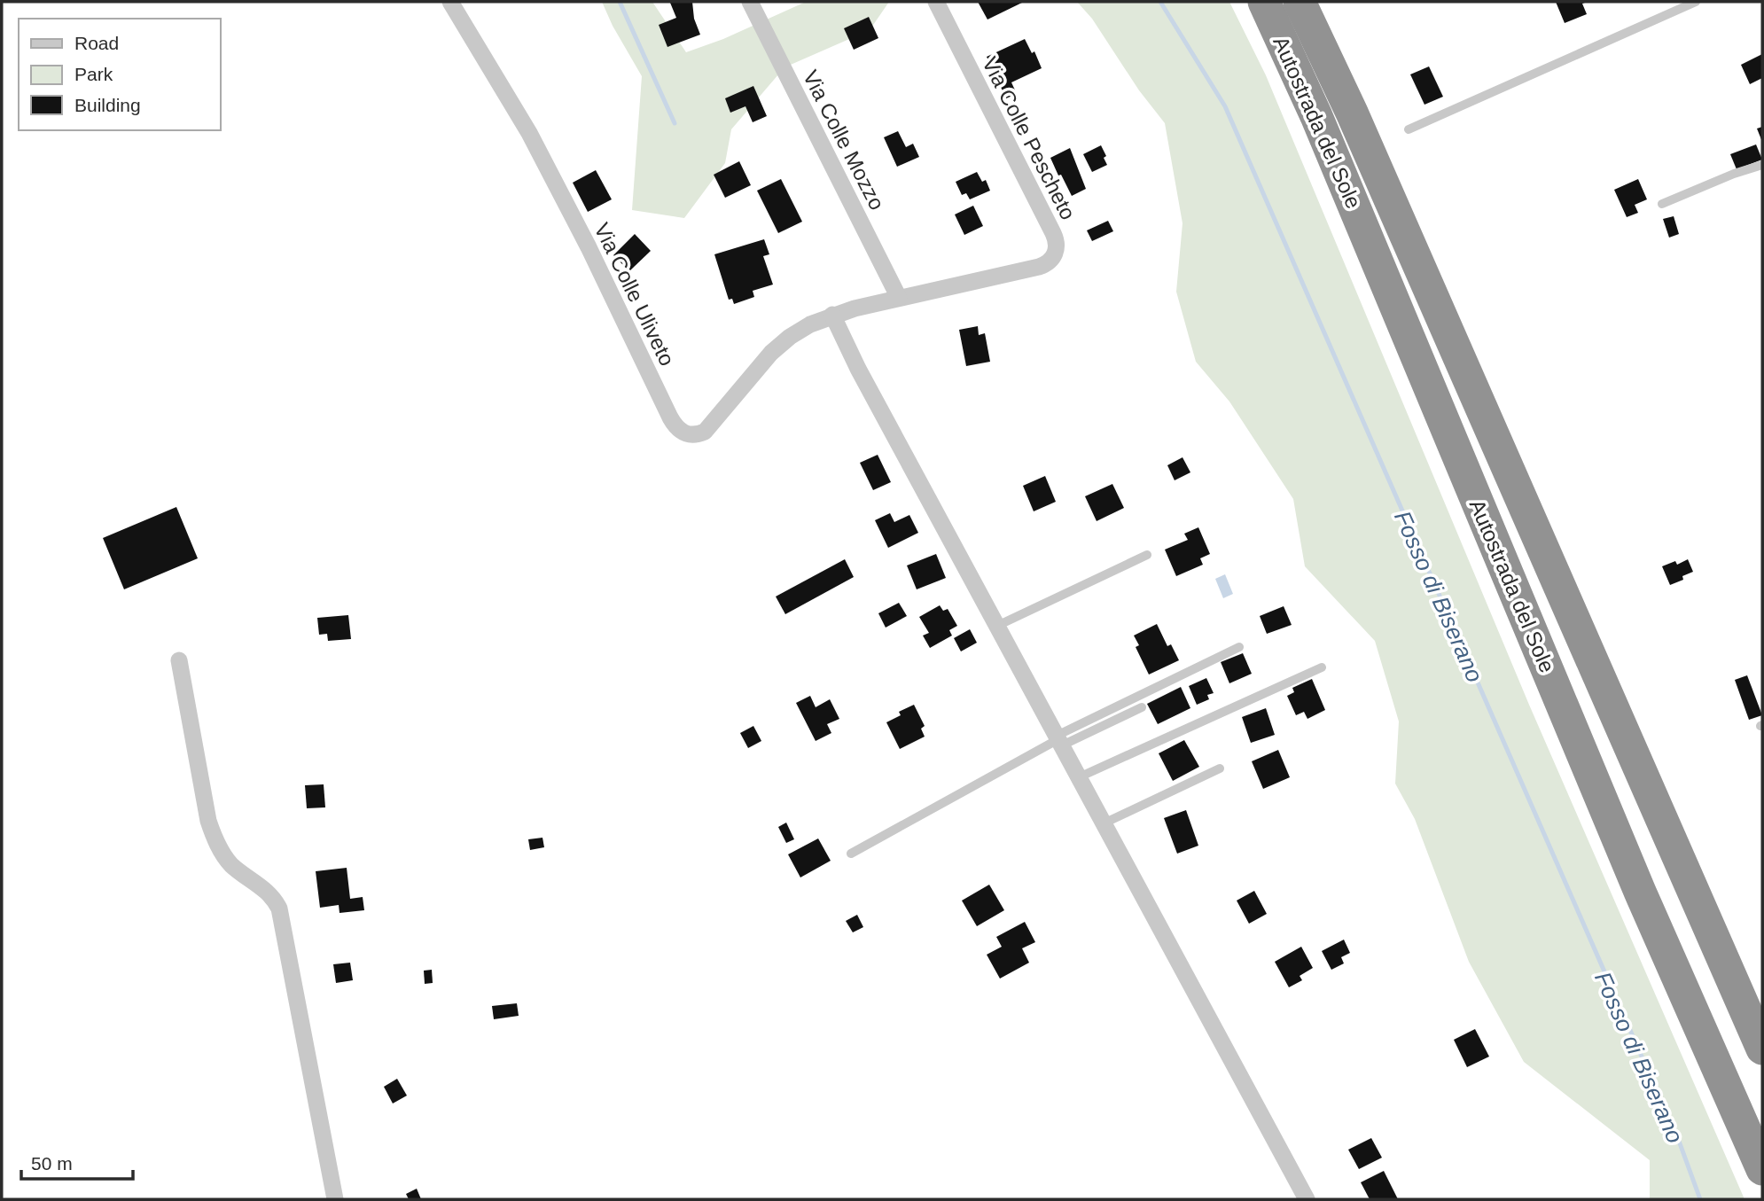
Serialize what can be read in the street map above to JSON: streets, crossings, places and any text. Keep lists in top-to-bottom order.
{
  "streets": {
    "highway": ["Autostrada del Sole"],
    "street": ["Via Colle Pescheto", "Via Colle Mozzo", "Via Colle Uliveto"]
  },
  "crossings": [
    ["Via Colle Pescheto", "Via Colle Mozzo"],
    ["Via Colle Pescheto", "Via Colle Uliveto"]
  ],
  "water": ["Fosso di Biserano"],
  "legend": ["Road", "Park", "Building"],
  "scale_bar": "50 m"
}
